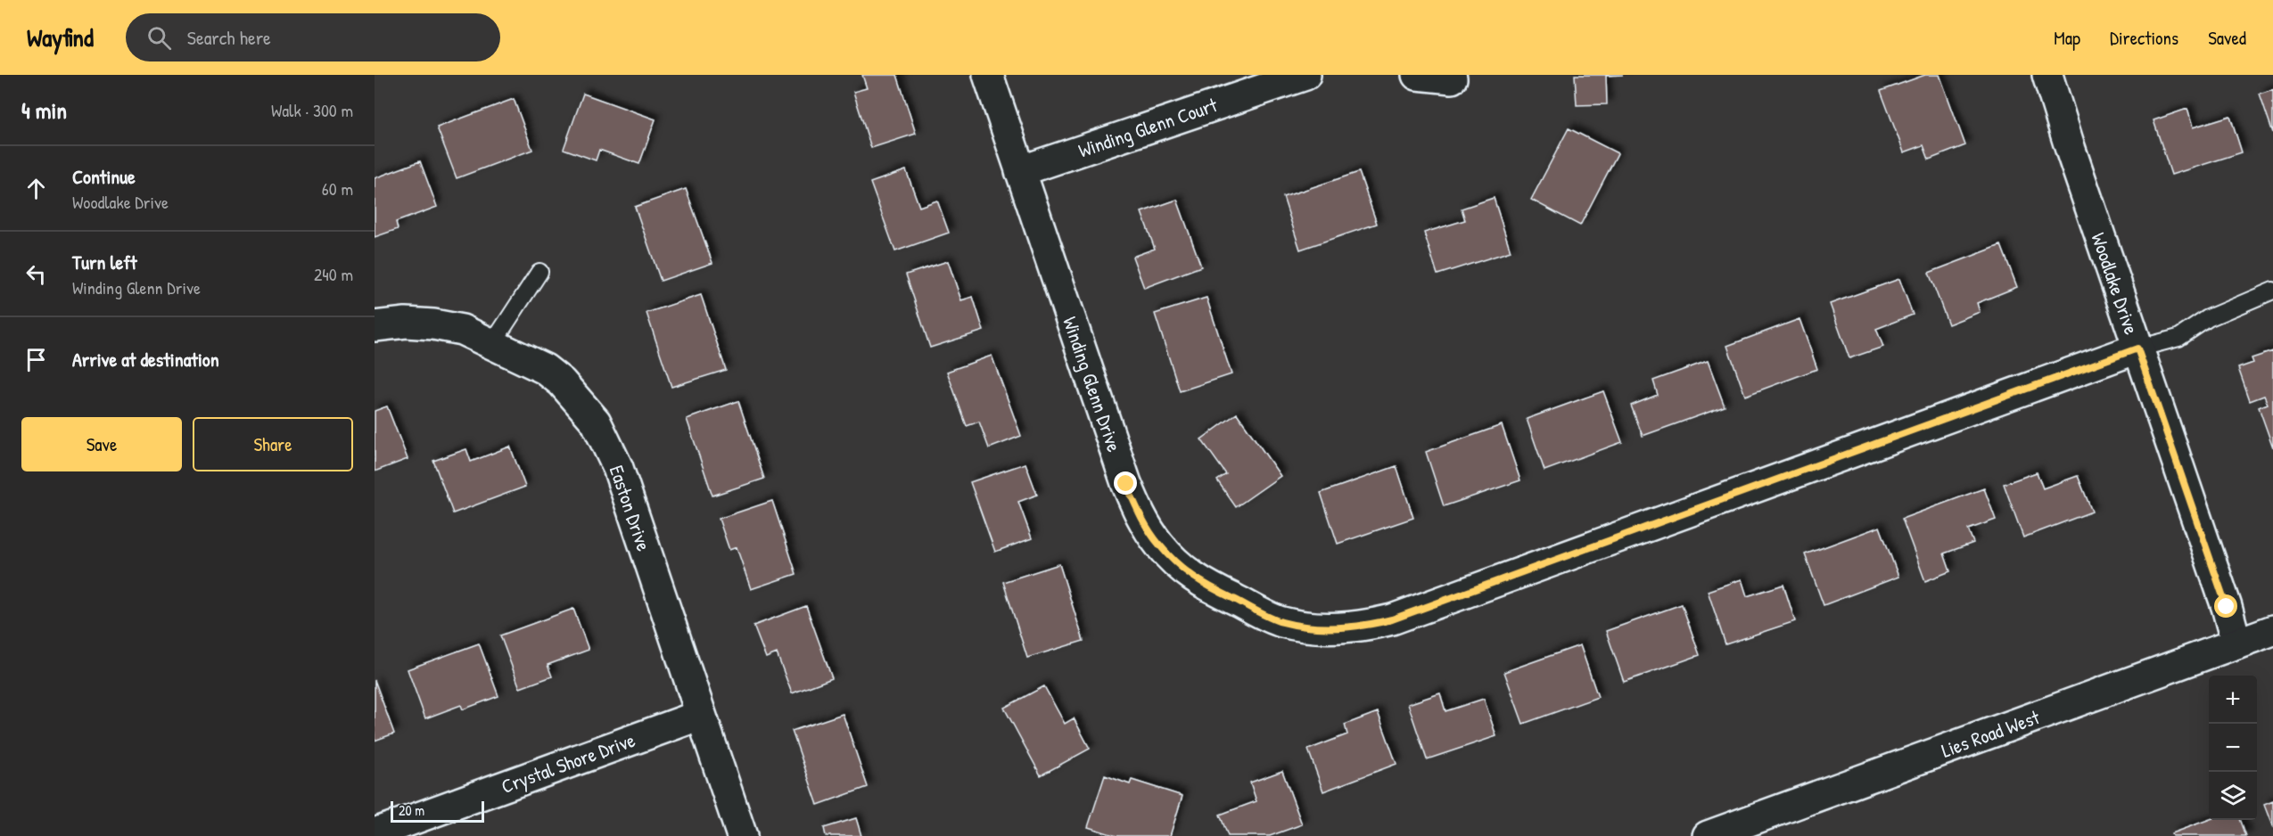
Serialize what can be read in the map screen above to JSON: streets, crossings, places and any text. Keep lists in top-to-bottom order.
{
  "streets": {
    "street": [
      "Winding Glenn Court",
      "Woodlake Drive",
      "Winding Glenn Drive",
      "Easton Drive",
      "Lies Road West",
      "Crystal Shore Drive"
    ]
  },
  "crossings": [
    ["Winding Glenn Court", "Winding Glenn Drive"],
    ["Woodlake Drive", "Winding Glenn Drive"],
    ["Woodlake Drive", "Lies Road West"],
    ["Easton Drive", "Crystal Shore Drive"]
  ],
  "scale_bar": "20 m",
  "page": {
    "header": "Wayfind",
    "search": "Search here",
    "nav": ["Map", "Directions", "Saved"],
    "heading": ["4 min", "Walk · 300 m"],
    "list": [
      ["Continue", "Woodlake Drive", "60 m"],
      ["Turn left", "Winding Glenn Drive", "240 m"],
      "Arrive at destination"
    ],
    "buttons": ["Save", "Share"],
    "map_buttons": ["+", "−"],
    "scale": "20 m"
  }
}
